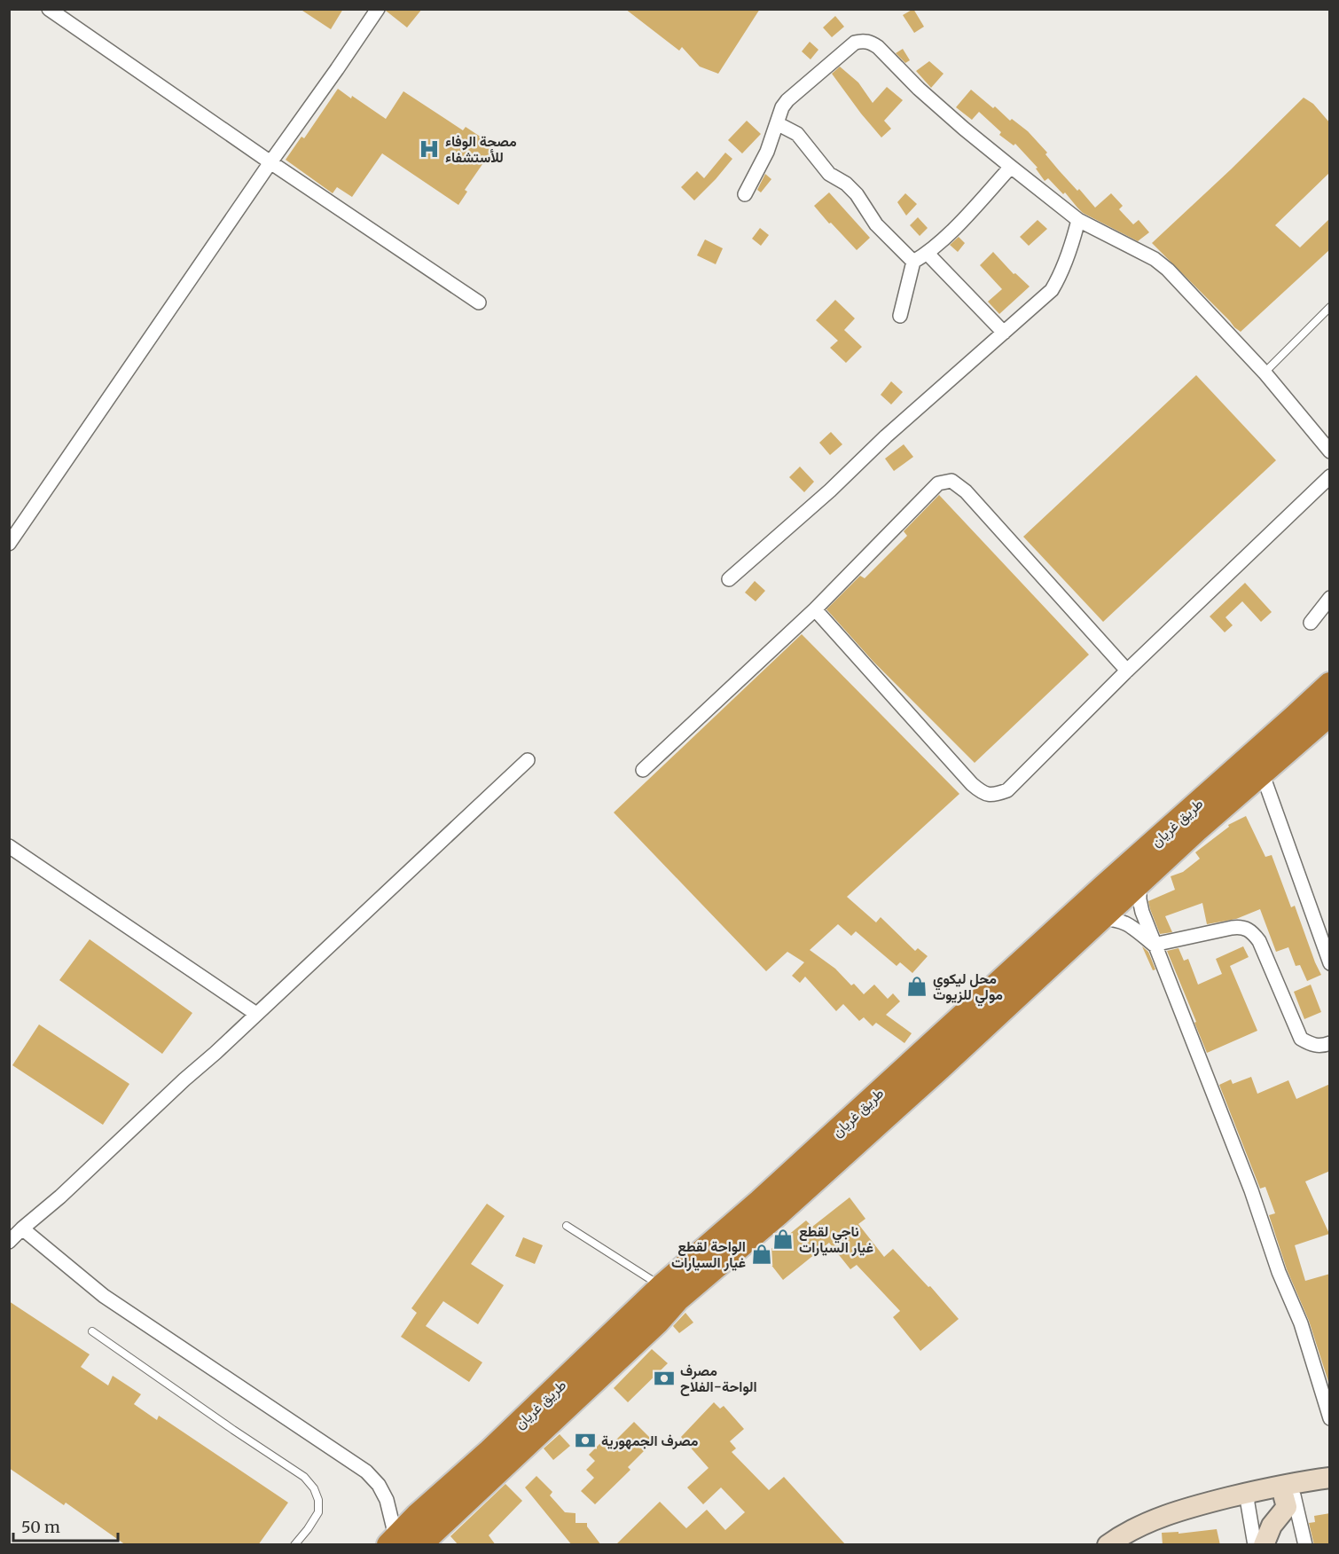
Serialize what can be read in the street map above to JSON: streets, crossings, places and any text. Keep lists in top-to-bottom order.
{
  "streets": {
    "highway": ["طريق غريان"]
  },
  "places": {
    "hospital": ["مصحة الوفاء للأستشفاء"],
    "shop": ["محل ليكوي مولي للزيوت", "ناجي لقطع غيار السيارات", "الواحة لقطع غيار السيارات"],
    "bank": ["مصرف الواحة-الفلاح", "مصرف الجمهورية"]
  },
  "scale_bar": "50 m"
}
